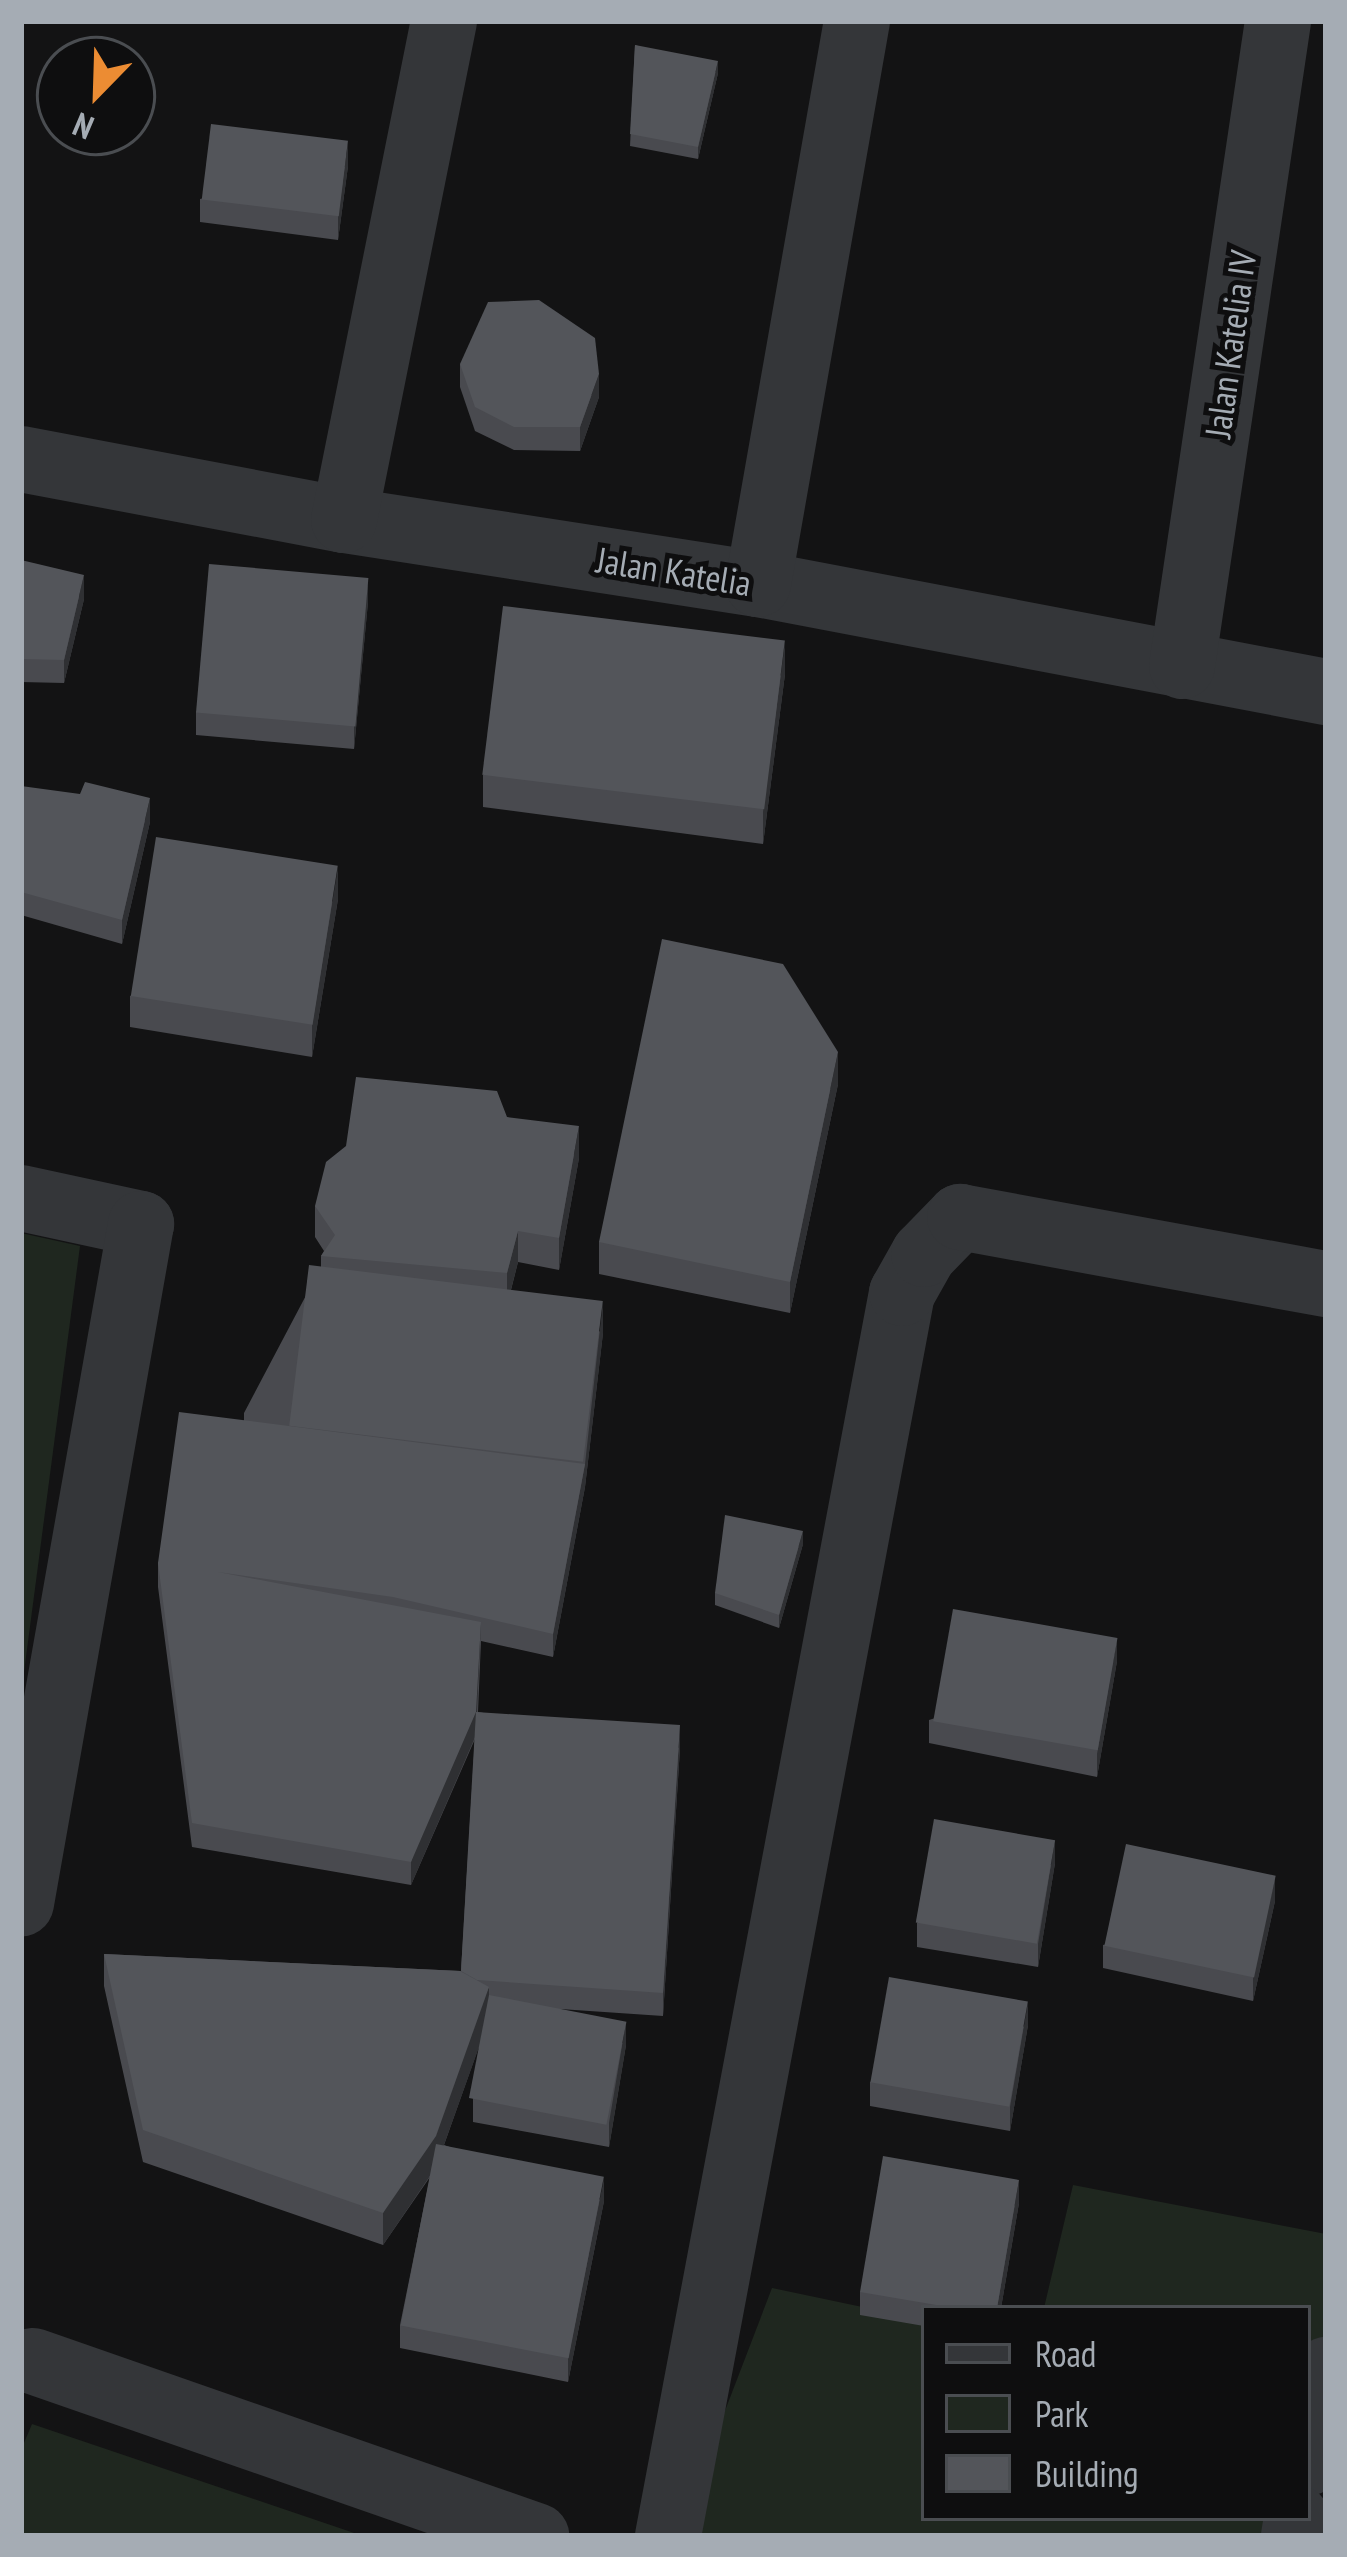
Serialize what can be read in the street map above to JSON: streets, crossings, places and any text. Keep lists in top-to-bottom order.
{
  "streets": {
    "street": ["Jalan Katelia IV", "Jalan Katelia"]
  },
  "crossings": [
    ["Jalan Katelia IV", "Jalan Katelia"]
  ],
  "legend": ["Road", "Park", "Building"],
  "north": "bottom left"
}
